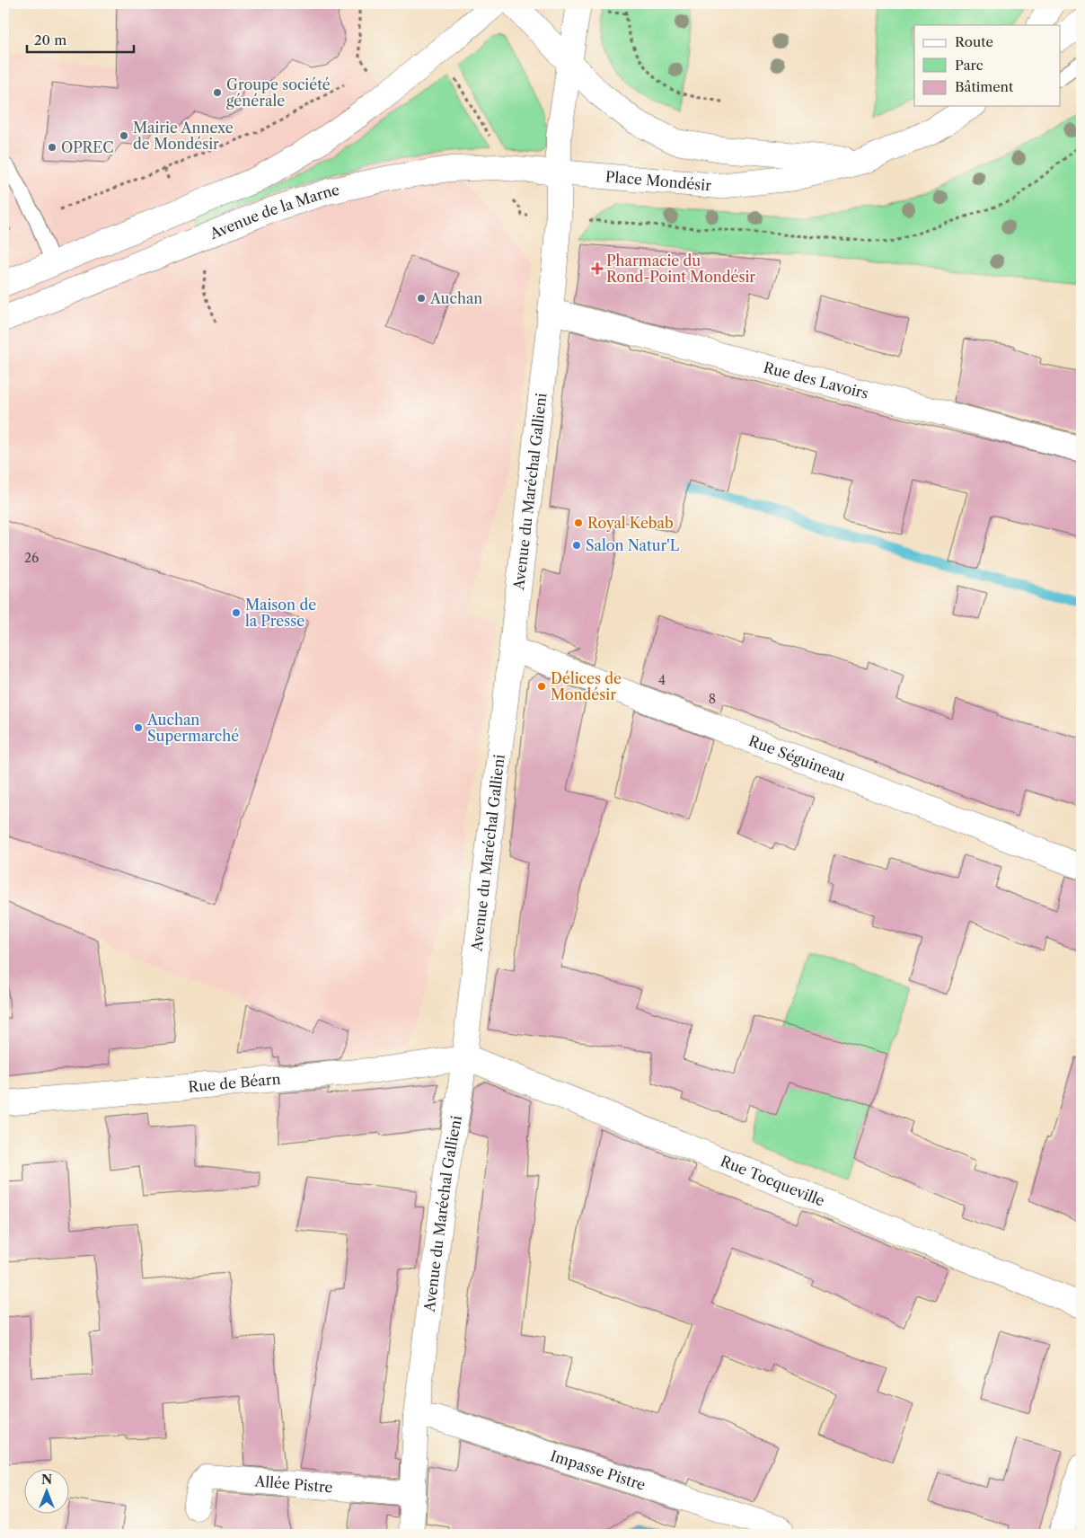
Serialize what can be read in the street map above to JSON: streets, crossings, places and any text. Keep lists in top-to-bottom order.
{
  "streets": {
    "street": [
      "Place Mondésir",
      "Avenue de la Marne",
      "Rue des Lavoirs",
      "Avenue du Maréchal Gallieni",
      "Rue Séguineau",
      "Rue de Béarn",
      "Rue Tocqueville",
      "Impasse Pistre",
      "Allée Pistre"
    ]
  },
  "crossings": [
    ["Place Mondésir", "Avenue de la Marne"],
    ["Place Mondésir", "Avenue du Maréchal Gallieni"],
    ["Avenue de la Marne", "Avenue du Maréchal Gallieni"],
    ["Rue des Lavoirs", "Avenue du Maréchal Gallieni"],
    ["Avenue du Maréchal Gallieni", "Rue Séguineau"],
    ["Avenue du Maréchal Gallieni", "Rue de Béarn"],
    ["Avenue du Maréchal Gallieni", "Rue Tocqueville"],
    ["Avenue du Maréchal Gallieni", "Impasse Pistre"],
    ["Avenue du Maréchal Gallieni", "Allée Pistre"],
    ["Rue de Béarn", "Rue Tocqueville"]
  ],
  "places": {
    "other": [
      "Groupe société générale",
      "Mairie Annexe de Mondésir",
      "OPREC",
      "Auchan",
      "Royal Kebab",
      "Salon Natur'L",
      "Maison de la Presse",
      "Délices de Mondésir",
      "Auchan Supermarché"
    ],
    "health": ["Pharmacie du Rond-Point Mondésir"]
  },
  "house_numbers": ["26", "4", "8"],
  "legend": ["Route", "Parc", "Bâtiment"],
  "scale_bar": "20 m",
  "north": "top"
}
